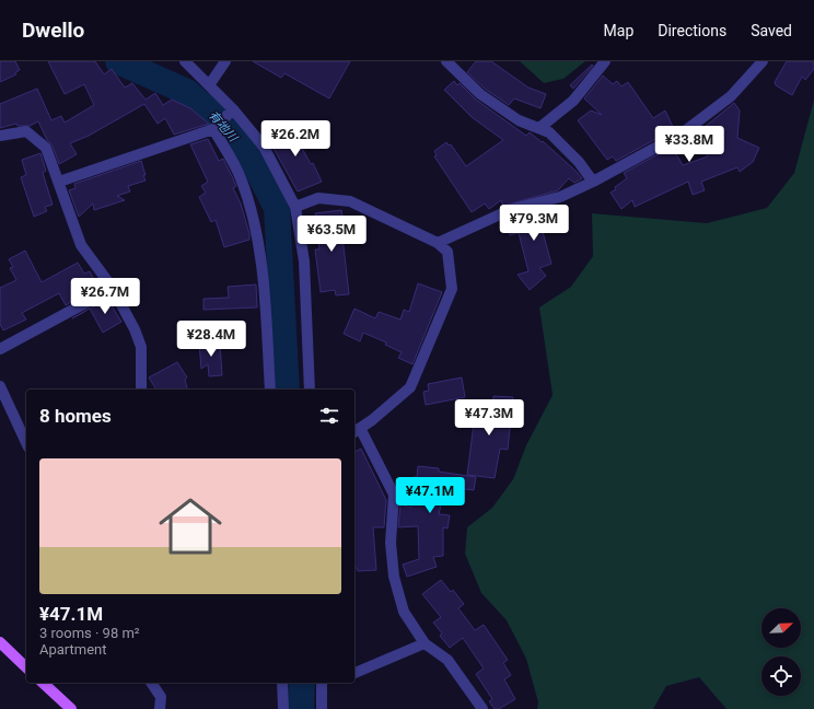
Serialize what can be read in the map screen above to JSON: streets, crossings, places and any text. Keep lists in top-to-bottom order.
{
  "water": ["有地川"],
  "north": "top right",
  "page": {
    "header": "Dwello",
    "nav": ["Map", "Directions", "Saved"],
    "price": [
      "¥26.2M",
      "¥33.8M",
      "¥79.3M",
      "¥63.5M",
      "¥26.7M",
      "¥28.4M",
      "¥47.3M",
      "¥47.1M"
    ],
    "heading": "8 homes",
    "list": [
      {
        "name": "¥47.1M",
        "note": "3 rooms · 98 m² · Apartment"
      }
    ]
  }
}
